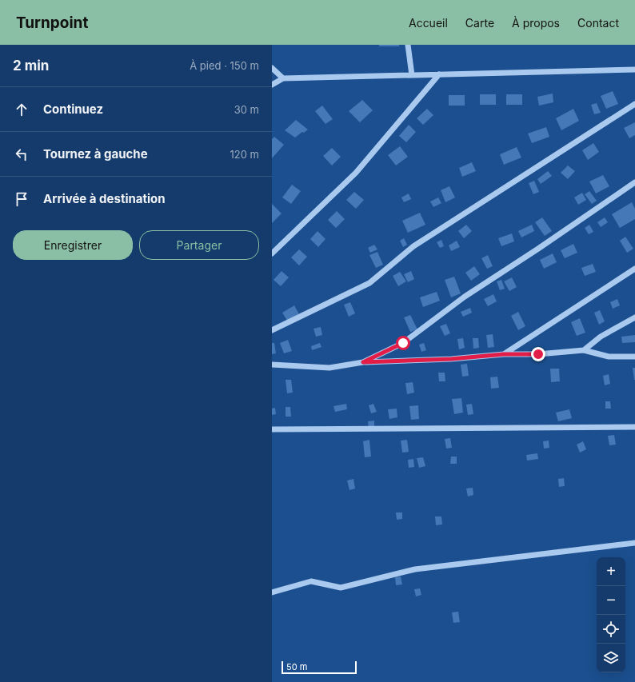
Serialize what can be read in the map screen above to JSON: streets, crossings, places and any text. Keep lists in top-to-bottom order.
{
  "scale_bar": "50 m",
  "page": {
    "header": "Turnpoint",
    "nav": [
      "Accueil",
      "Carte",
      "À propos",
      "Contact"
    ],
    "heading": ["2 min", "À pied · 150 m"],
    "list": [
      ["Continuez", "30 m"],
      ["Tournez à gauche", "120 m"],
      "Arrivée à destination"
    ],
    "buttons": ["Enregistrer", "Partager"],
    "map_buttons": ["+", "−"],
    "scale": "50 m"
  }
}
